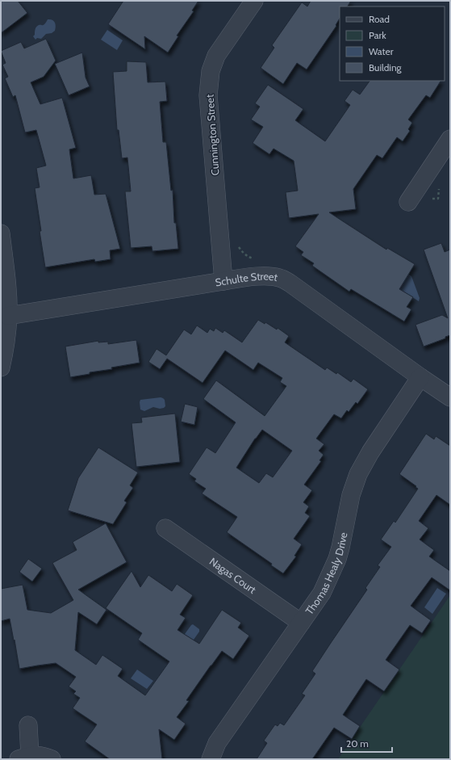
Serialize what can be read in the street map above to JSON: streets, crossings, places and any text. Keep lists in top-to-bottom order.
{
  "streets": {
    "street": [
      "Cunnington Street",
      "Schulte Street",
      "Thomas Healy Drive",
      "Nagas Court"
    ]
  },
  "crossings": [
    ["Cunnington Street", "Schulte Street"],
    ["Schulte Street", "Thomas Healy Drive"],
    ["Thomas Healy Drive", "Nagas Court"]
  ],
  "legend": [
    "Road",
    "Park",
    "Water",
    "Building"
  ],
  "scale_bar": "20 m"
}
